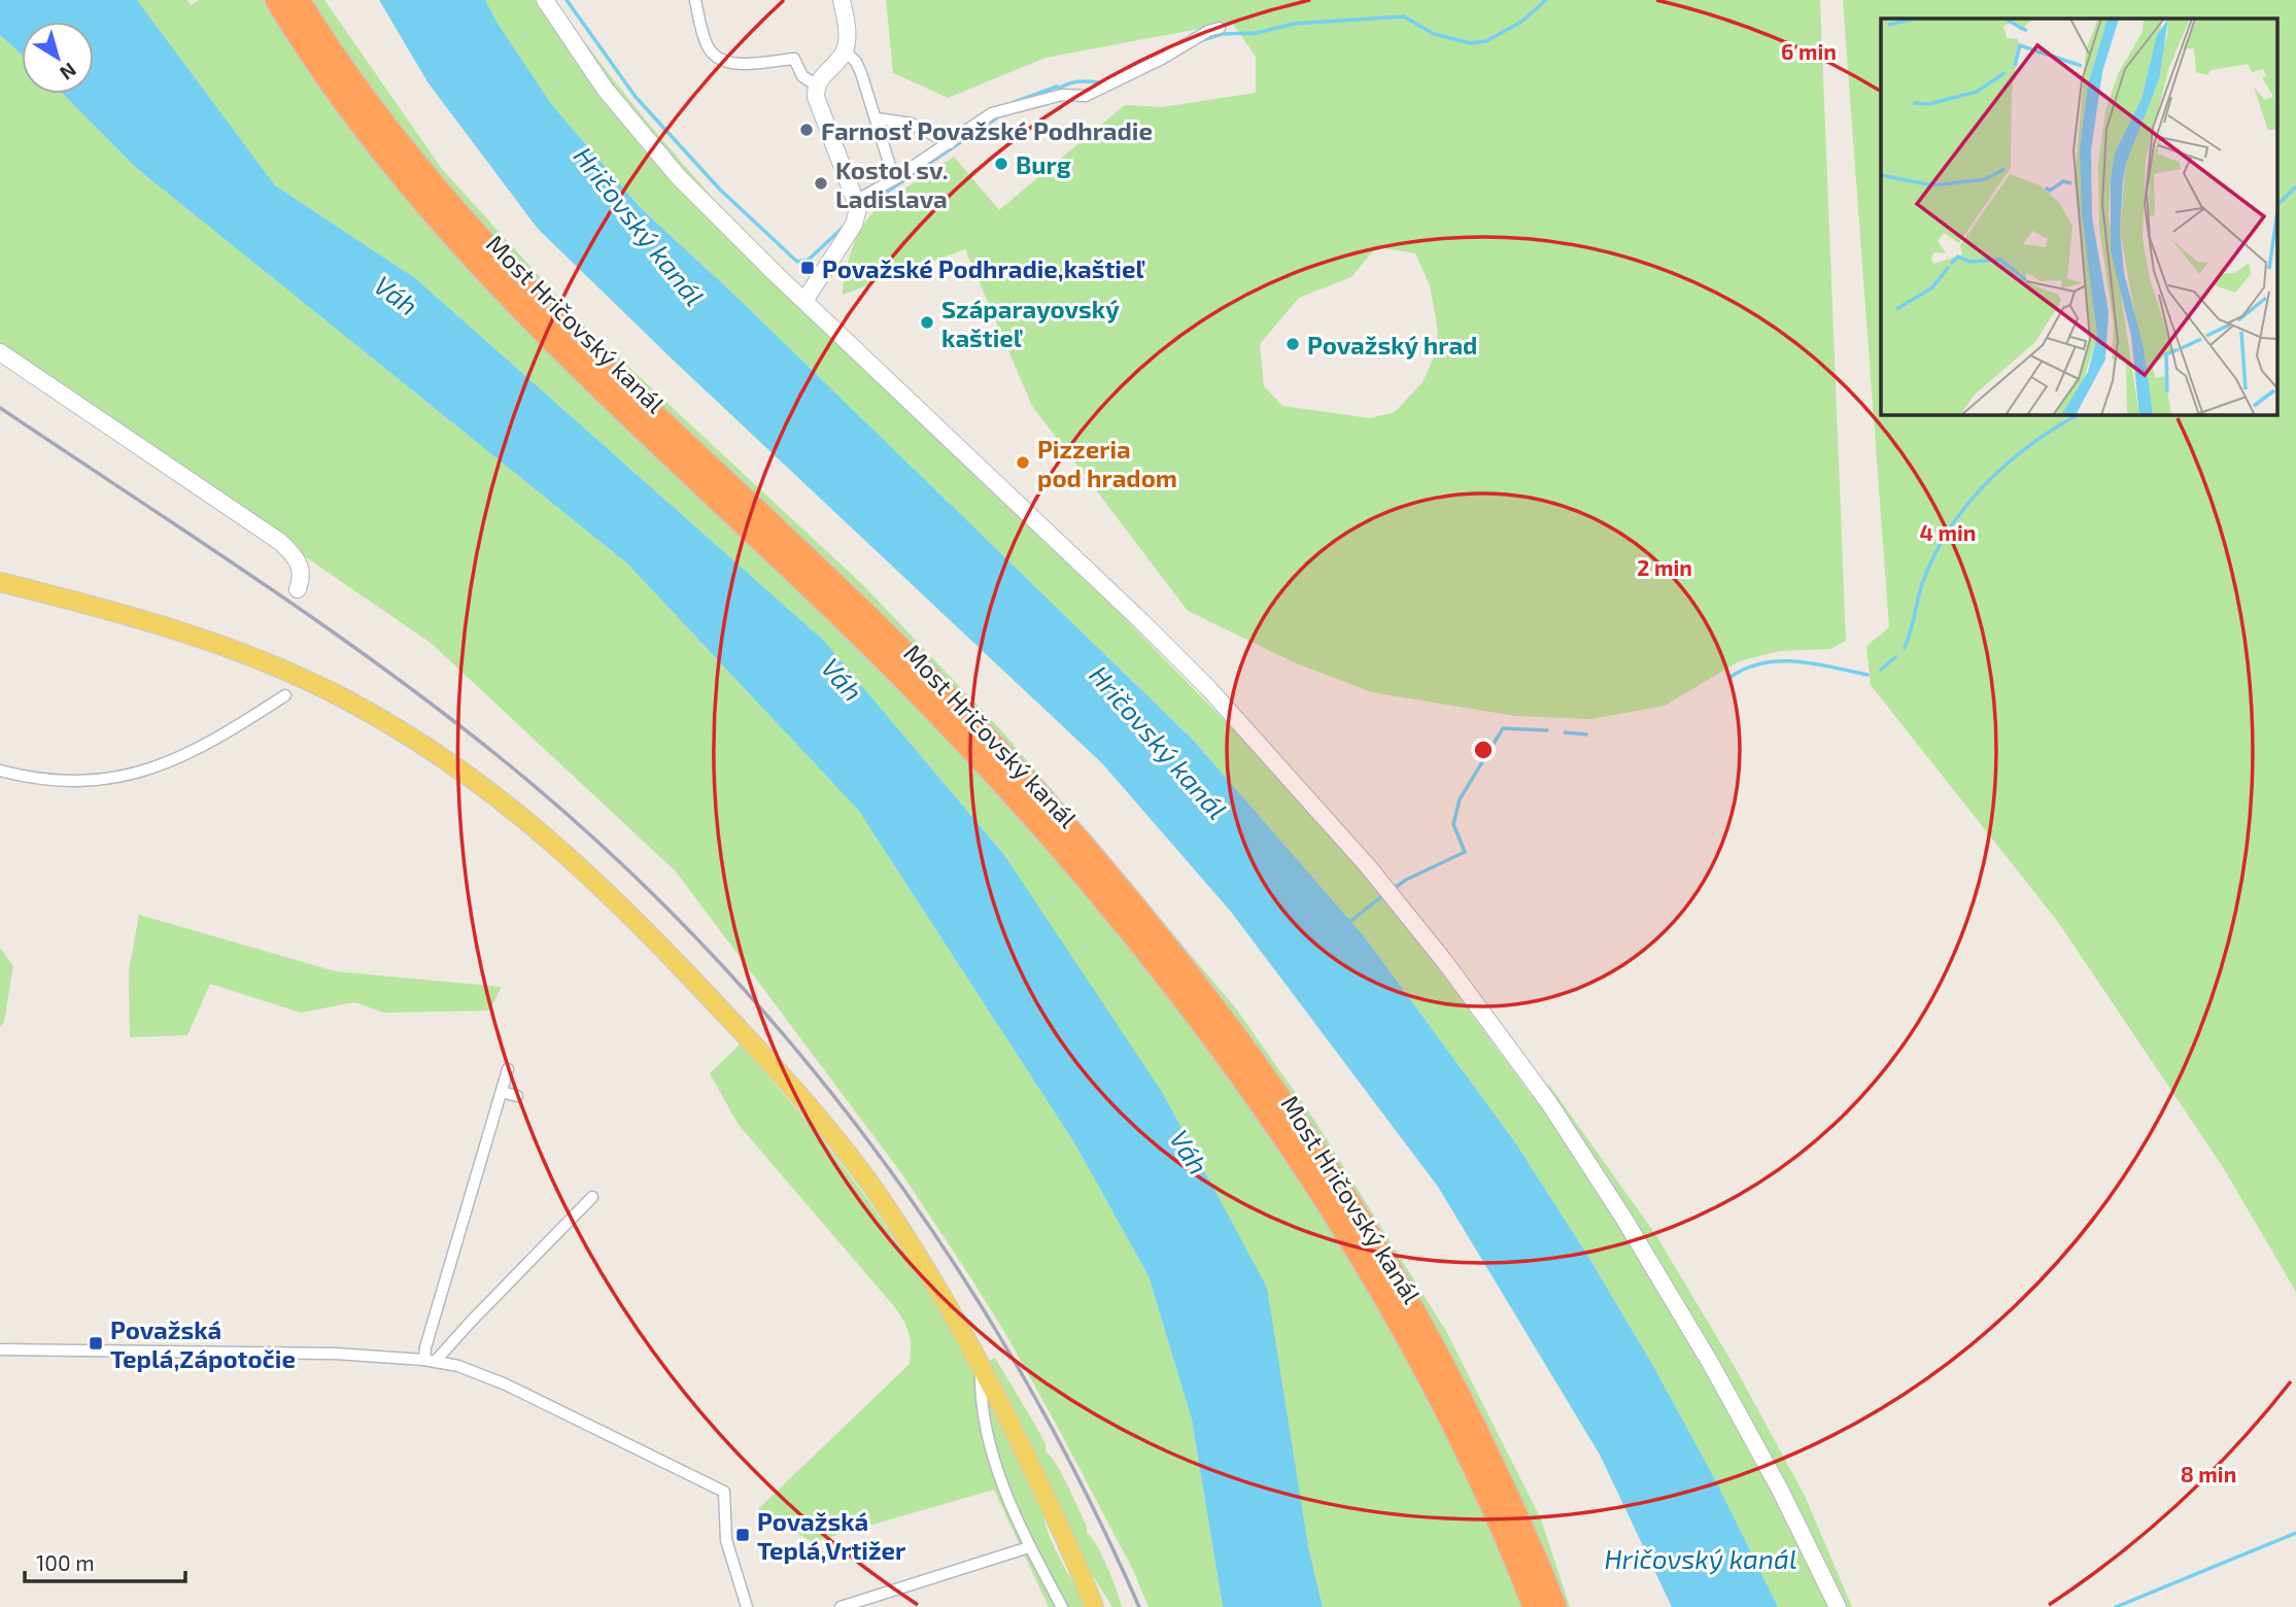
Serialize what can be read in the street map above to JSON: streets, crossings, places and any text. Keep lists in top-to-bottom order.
{
  "streets": {
    "highway": ["Most Hričovský kanál"]
  },
  "water": ["Hričovský kanál", "Váh"],
  "places": {
    "other": [
      "Farnosť Považské Podhradie",
      "Burg",
      "Kostol sv. Ladislava",
      "Száparayovský kaštieľ",
      "Považský hrad",
      "Pizzeria pod hradom"
    ],
    "transit": ["Považské Podhradie,kaštieľ", "Považská Teplá,Zápotočie", "Považská Teplá,Vrtižer"]
  },
  "scale_bar": "100 m",
  "north": "bottom right",
  "rings": [
    "6 min",
    "4 min",
    "2 min",
    "8 min"
  ]
}
